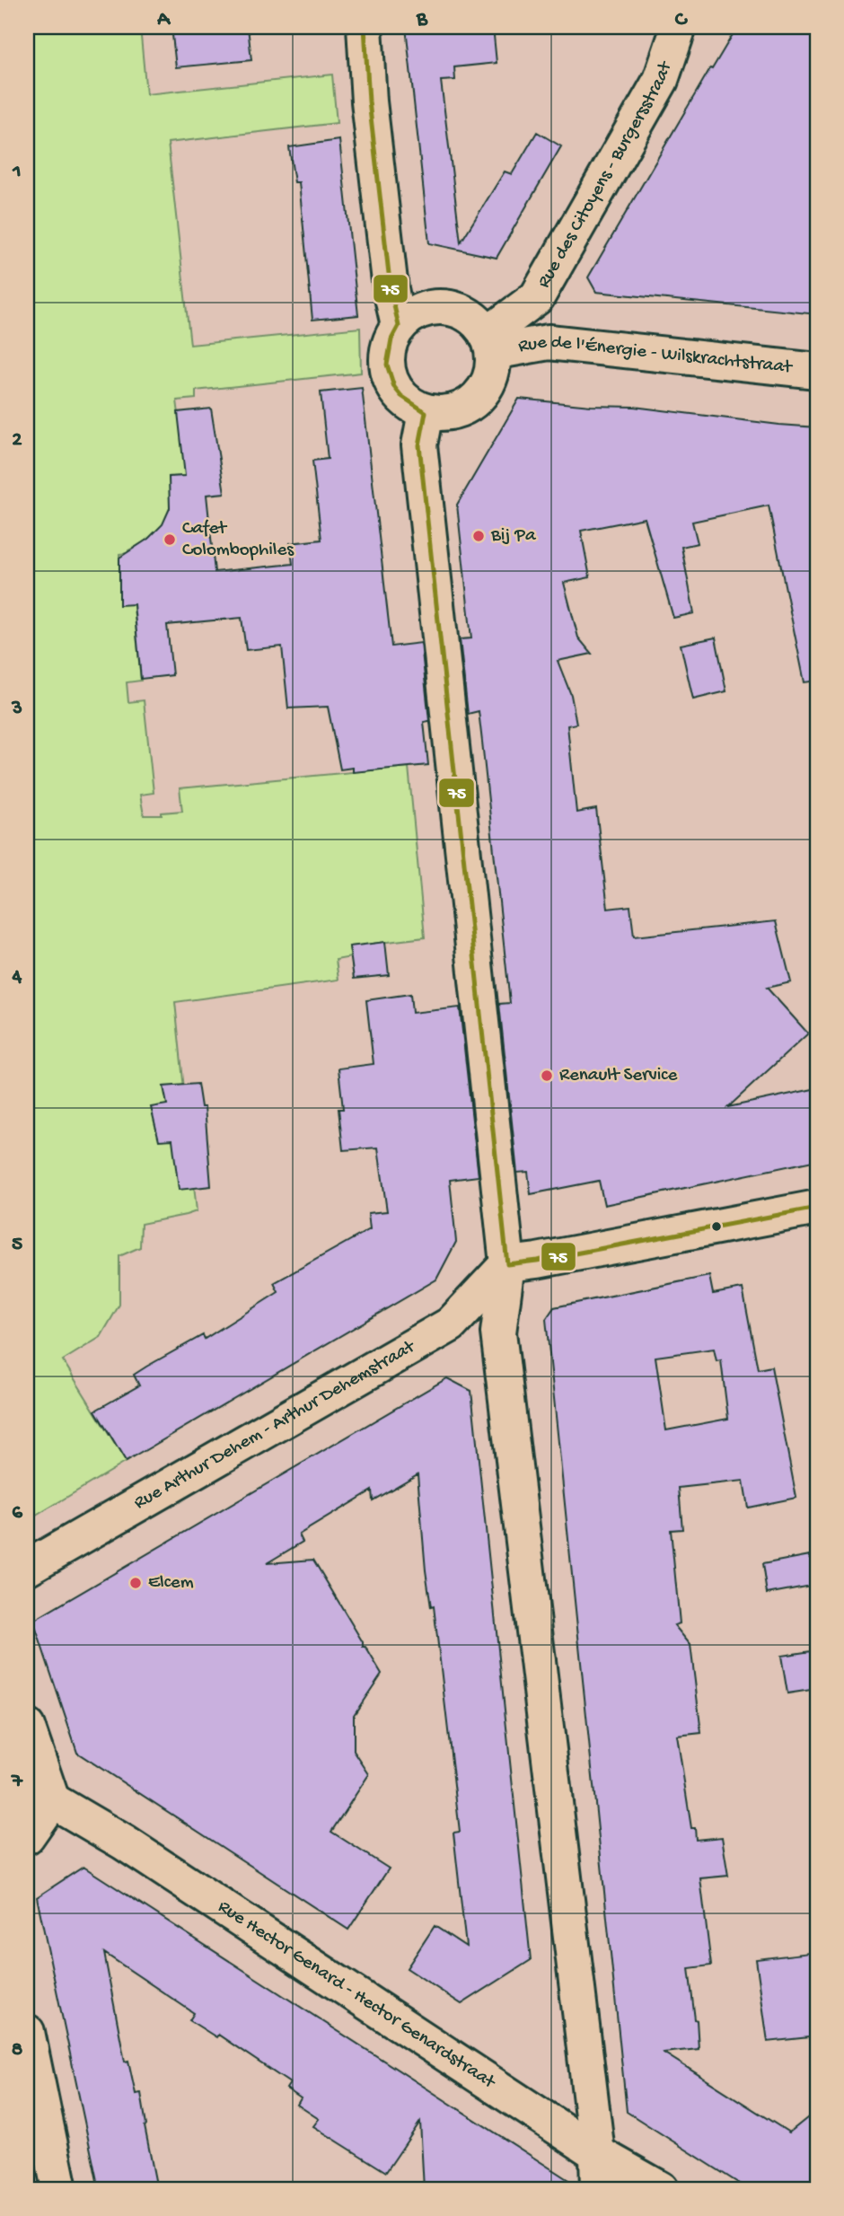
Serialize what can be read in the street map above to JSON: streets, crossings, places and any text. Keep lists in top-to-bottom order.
{
  "streets": {
    "street": [
      "Rue des Citoyens - Burgersstraat",
      "Rue de l'Énergie - Wilskrachtstraat",
      "Rue Arthur Dehem - Arthur Dehemstraat",
      "Rue Hector Genard - Hector Genardstraat"
    ]
  },
  "crossings": [
    ["Rue des Citoyens - Burgersstraat", "Rue de l'Énergie - Wilskrachtstraat"]
  ],
  "places": [
    "Bij Pa",
    "Cafet Colombophiles",
    "Renault Service",
    "Elcem"
  ],
  "lines": ["transit line 75"],
  "grid": {
    "columns": ["A", "B", "C"],
    "rows": [
      "1",
      "2",
      "3",
      "4",
      "5",
      "6",
      "7",
      "8"
    ]
  }
}
